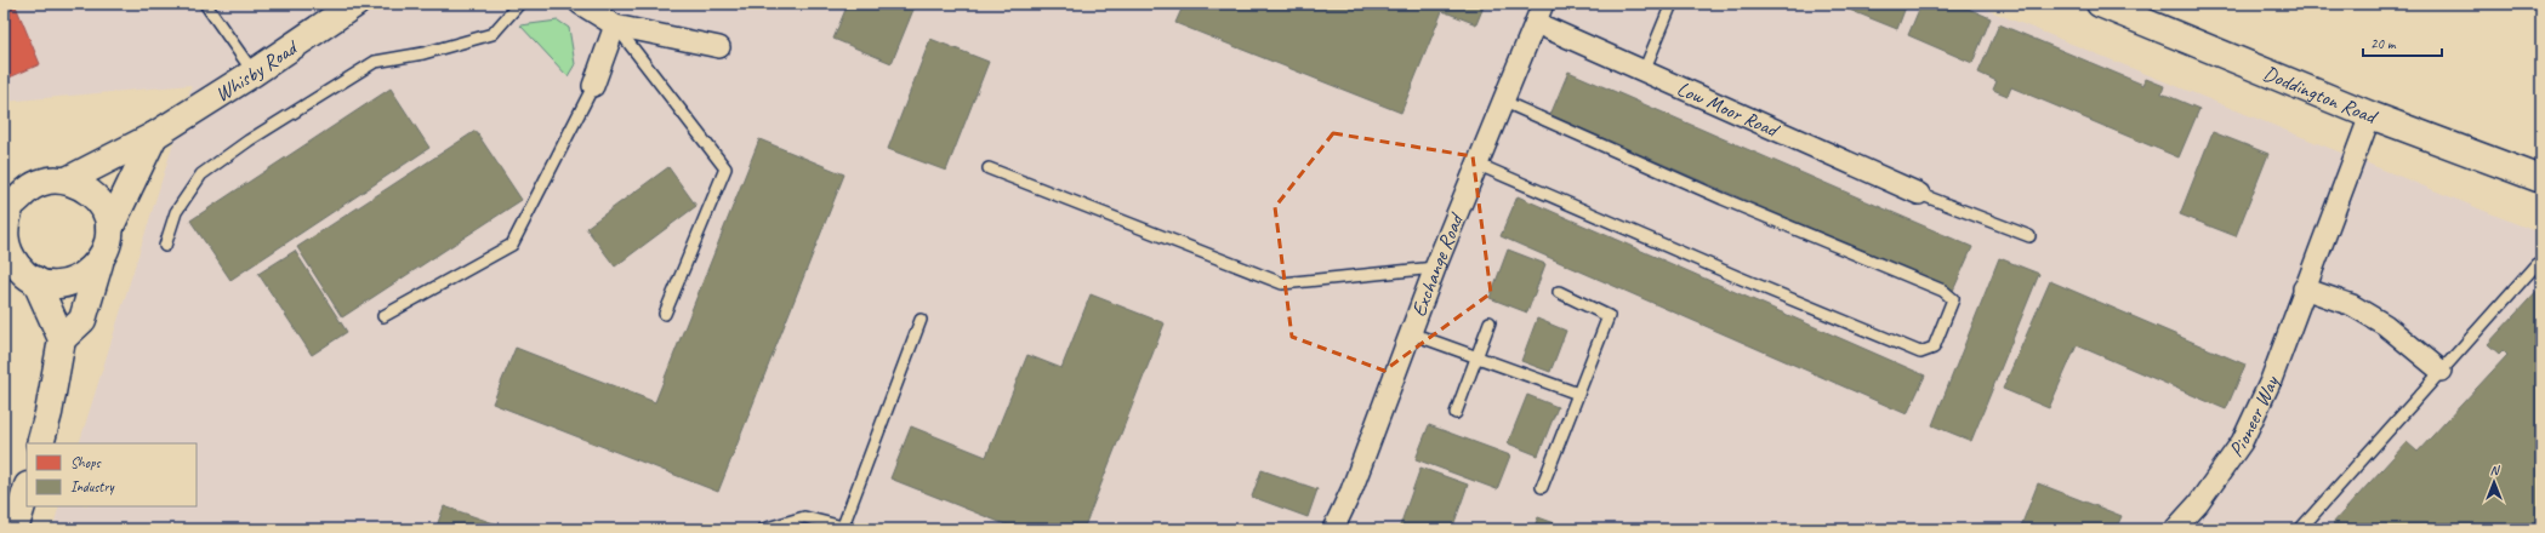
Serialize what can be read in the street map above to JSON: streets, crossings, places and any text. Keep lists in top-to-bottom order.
{
  "streets": {
    "street": [
      "Whisby Road",
      "Doddington Road",
      "Low Moor Road",
      "Exchange Road",
      "Pioneer Way"
    ]
  },
  "crossings": [
    ["Doddington Road", "Pioneer Way"],
    ["Low Moor Road", "Exchange Road"]
  ],
  "legend": ["Shops", "Industry"],
  "scale_bar": "20 m",
  "north": "top"
}
